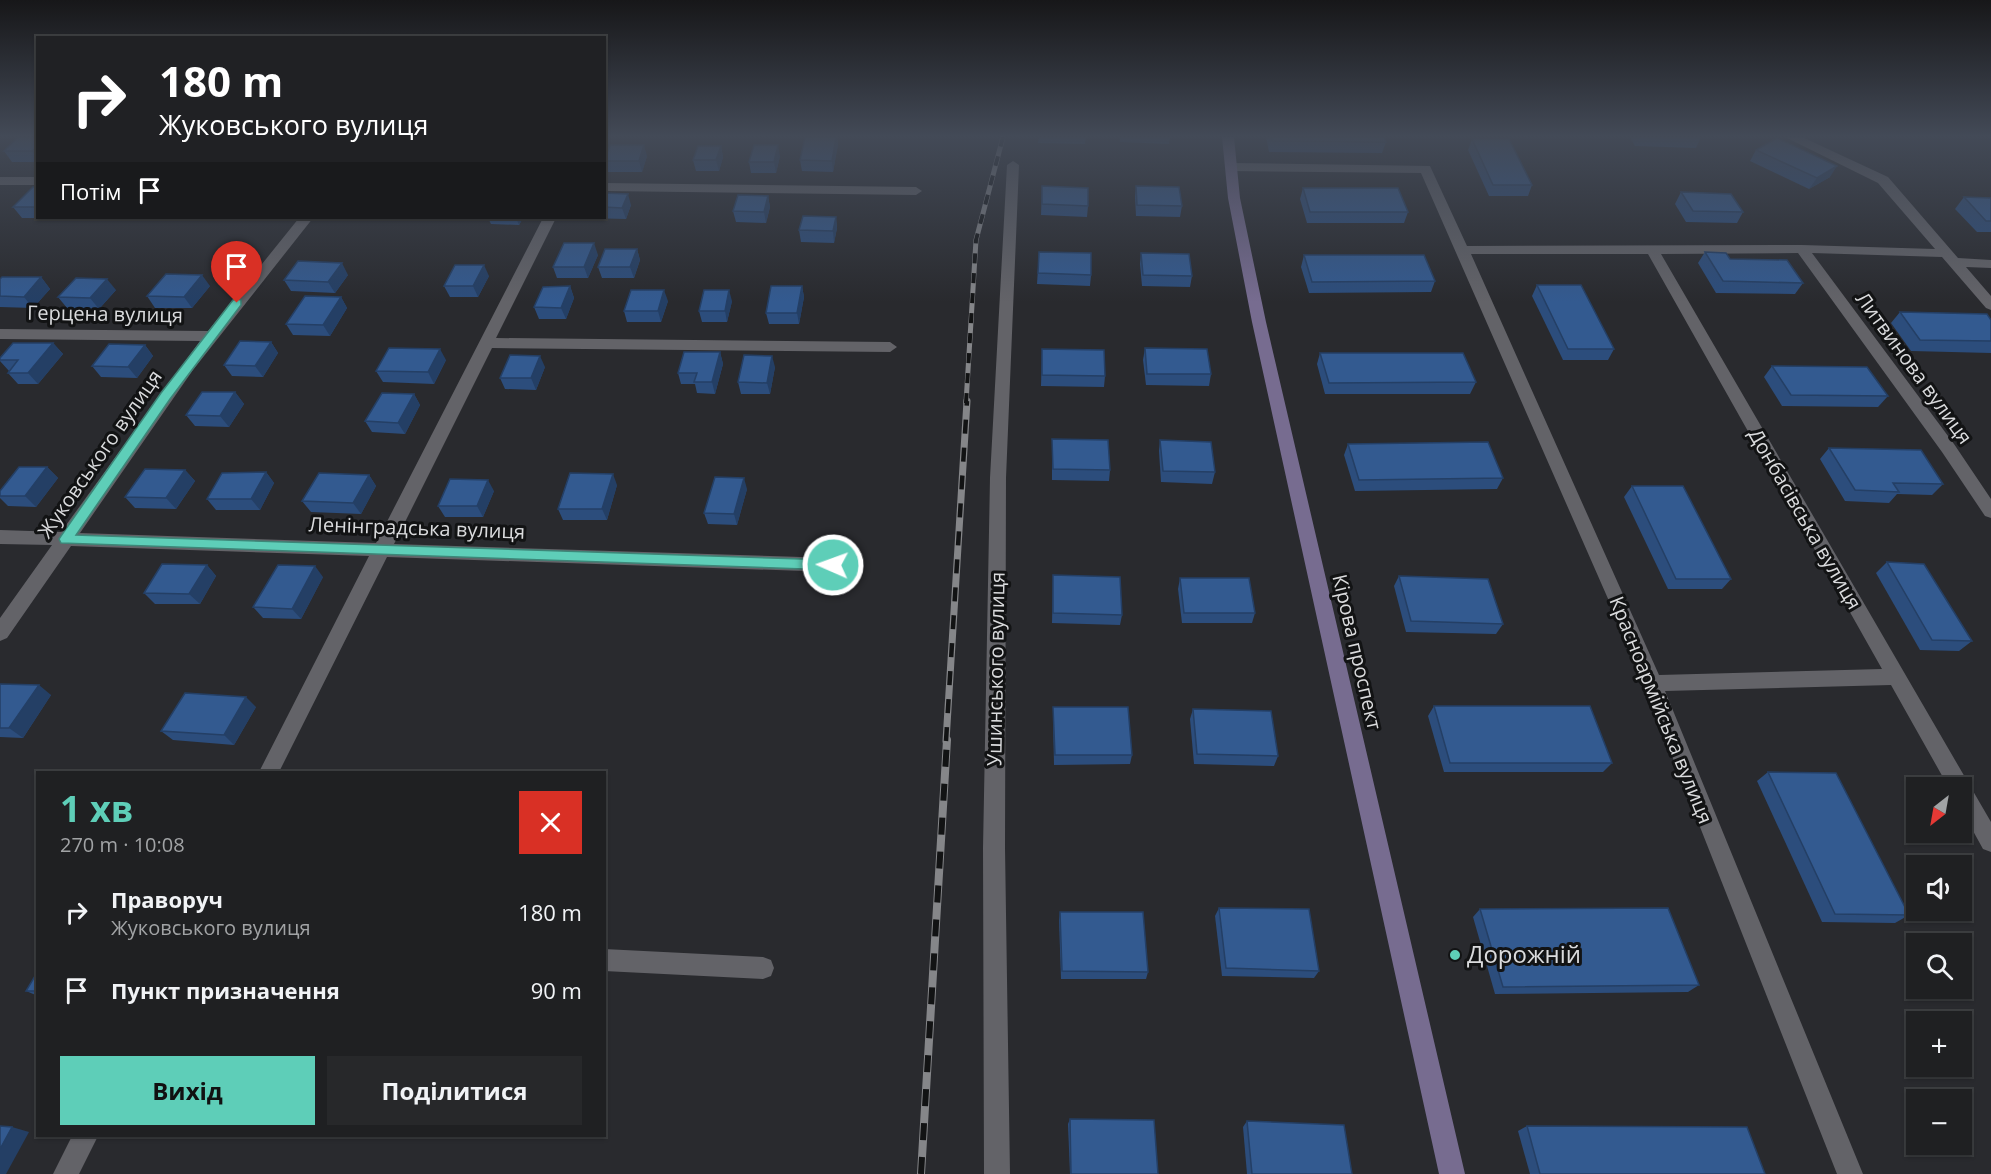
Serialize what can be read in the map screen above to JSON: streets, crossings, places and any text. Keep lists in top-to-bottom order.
{
  "streets": {
    "street": [
      "Герцена вулиця",
      "Литвинова вулиця",
      "Жуковського вулиця",
      "Донбасівська вулиця",
      "Ленінградська вулиця",
      "Кірова проспект",
      "Ушинського вулиця",
      "Красноармійська вулиця"
    ]
  },
  "crossings": [
    ["Герцена вулиця", "Жуковського вулиця"],
    ["Жуковського вулиця", "Ленінградська вулиця"]
  ],
  "places": ["Дорожній"],
  "north": "bottom left",
  "page": {
    "turn": ["180 m", "Жуковського вулиця"],
    "then": "Потім",
    "heading": ["1 хв", "270 m · 10:08"],
    "map_buttons": ["+", "−"],
    "list": [
      {
        "name": "Праворуч",
        "note": "Жуковського вулиця",
        "value": "180 m"
      },
      {
        "name": "Пункт призначення",
        "value": "90 m"
      }
    ],
    "buttons": ["Вихід", "Поділитися"]
  }
}
